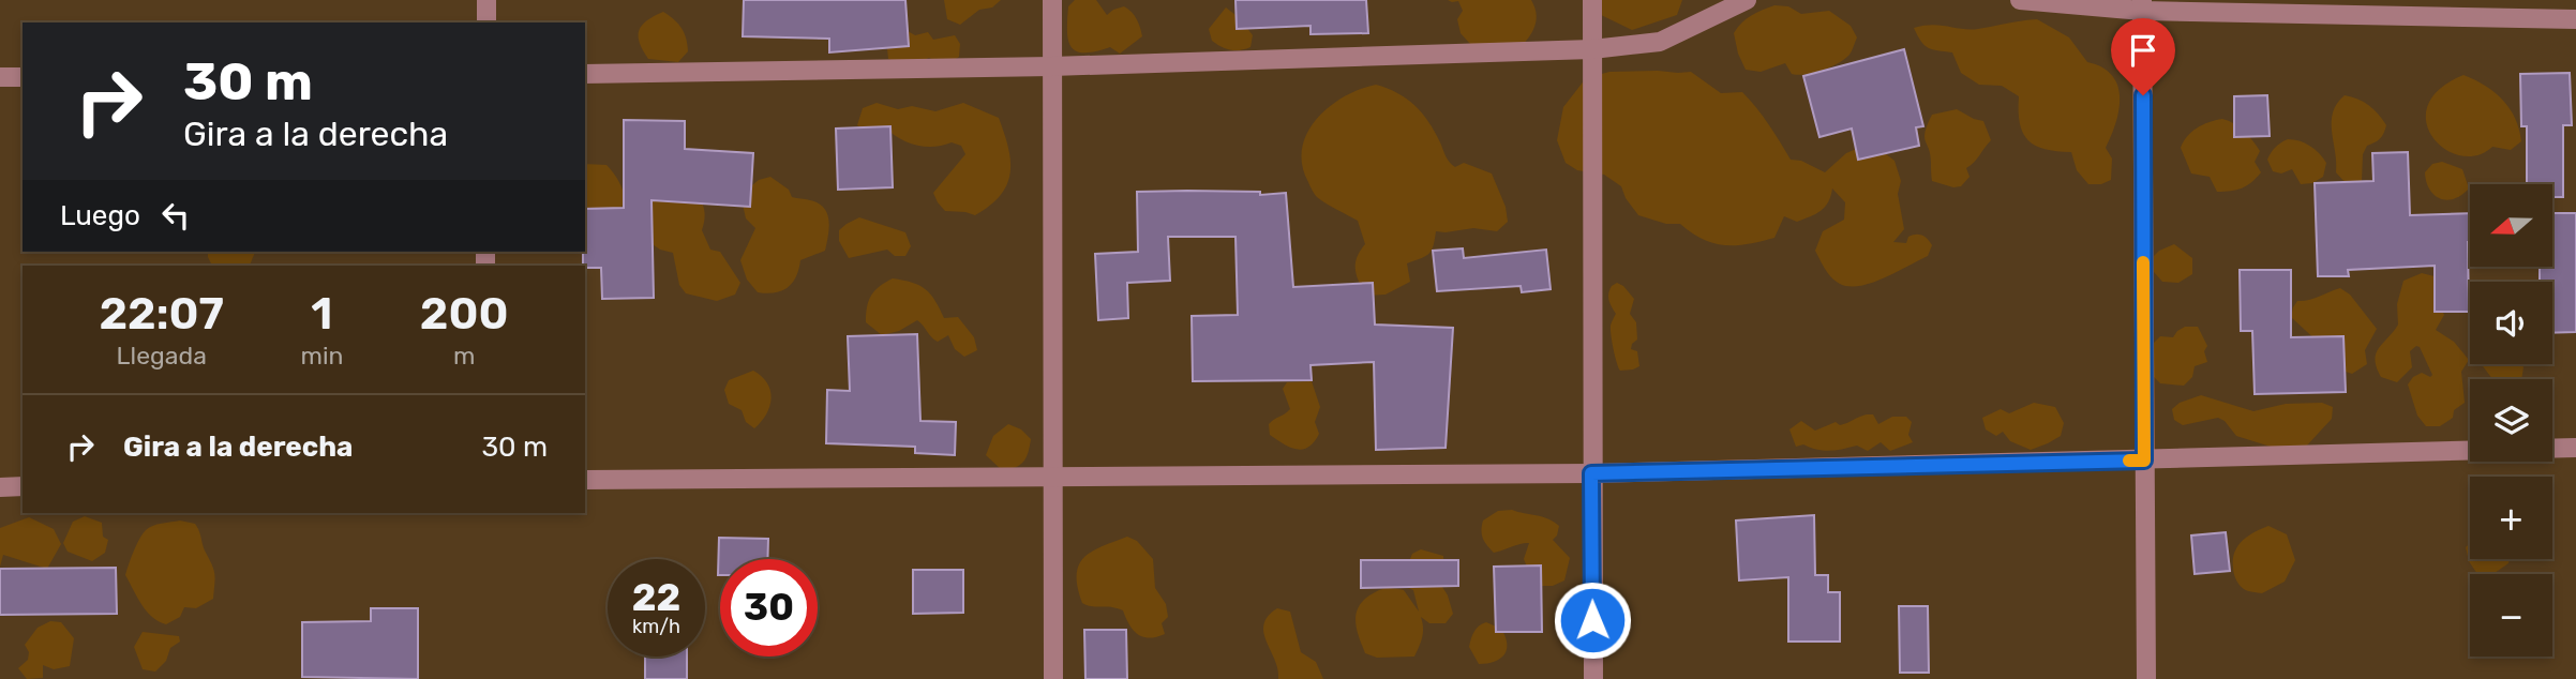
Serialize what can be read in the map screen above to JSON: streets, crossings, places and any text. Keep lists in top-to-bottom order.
{
  "north": "left",
  "page": {
    "turn": ["30 m", "Gira a la derecha"],
    "then": "Luego",
    "map_buttons": ["+", "−"],
    "eta": [
      "22:07",
      "Llegada",
      "1",
      "min",
      "200",
      "m"
    ],
    "list": [
      {
        "name": "Gira a la derecha",
        "value": "30 m"
      }
    ],
    "speed": "22 km/h",
    "limit": "30"
  }
}
